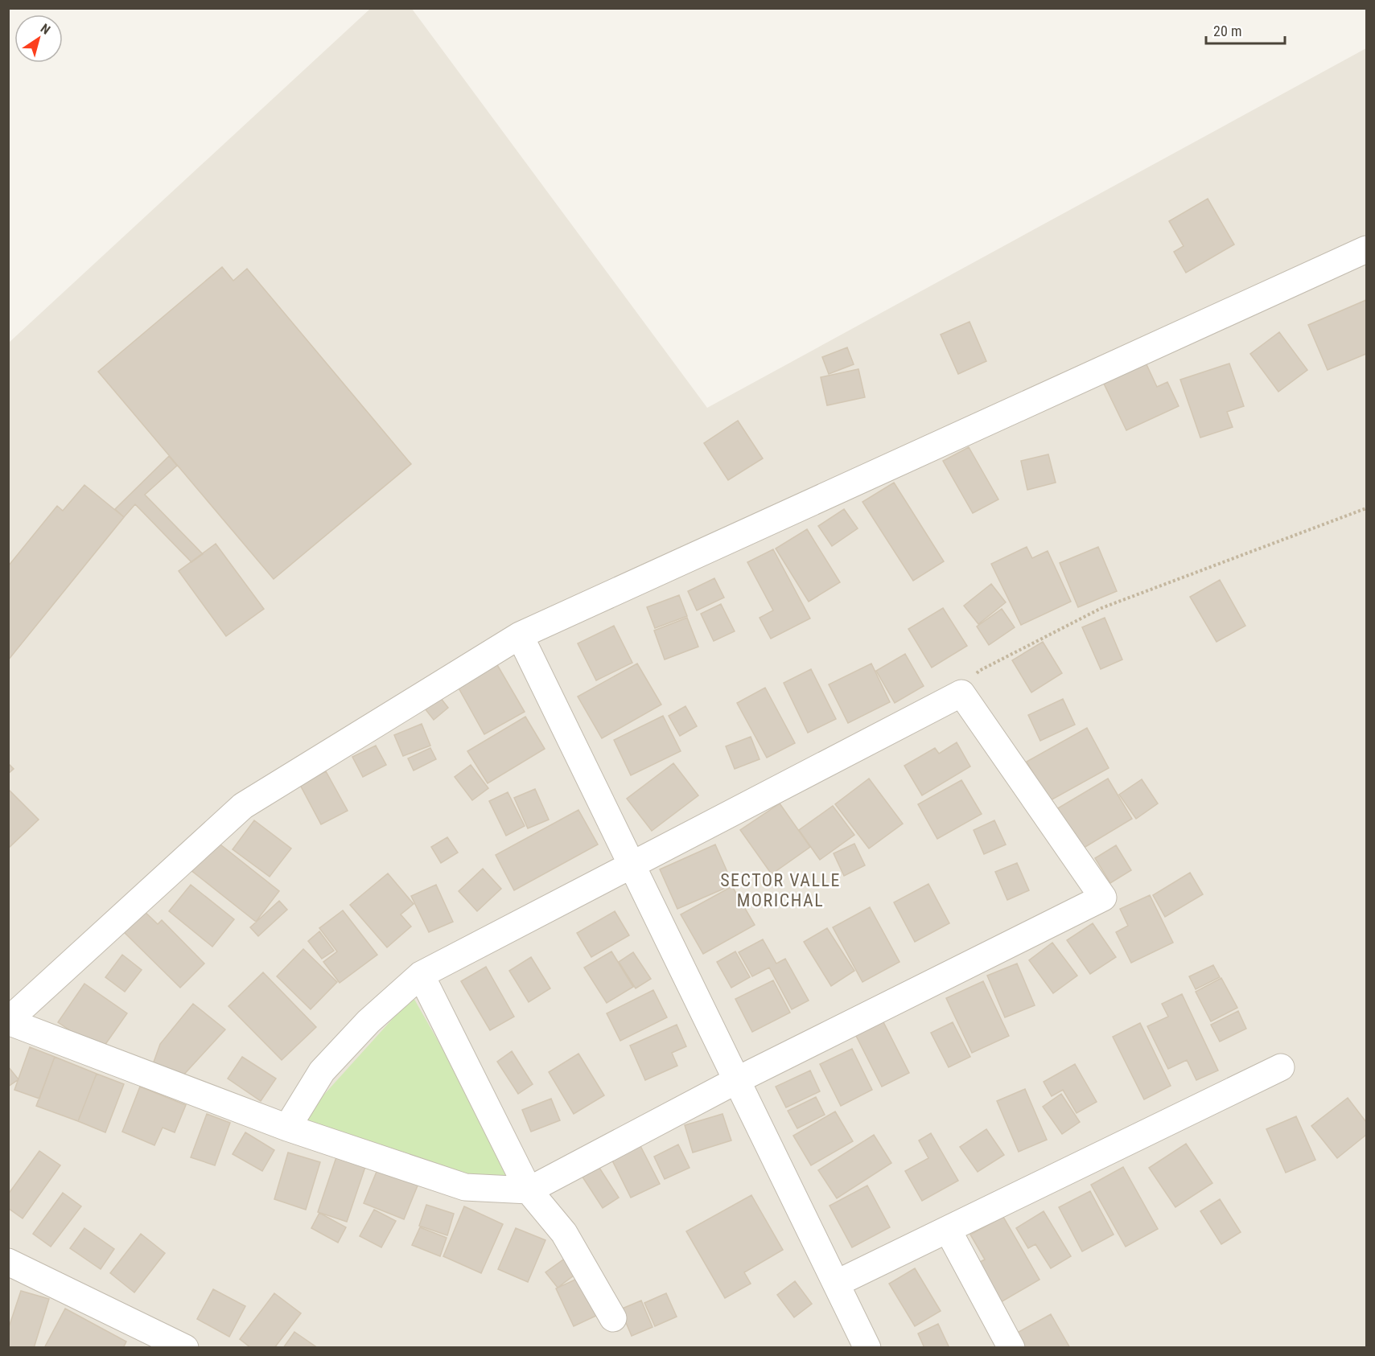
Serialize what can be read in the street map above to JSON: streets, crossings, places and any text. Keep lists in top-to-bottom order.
{
  "districts": ["SECTOR VALLE MORICHAL"],
  "scale_bar": "20 m",
  "north": "top right"
}
